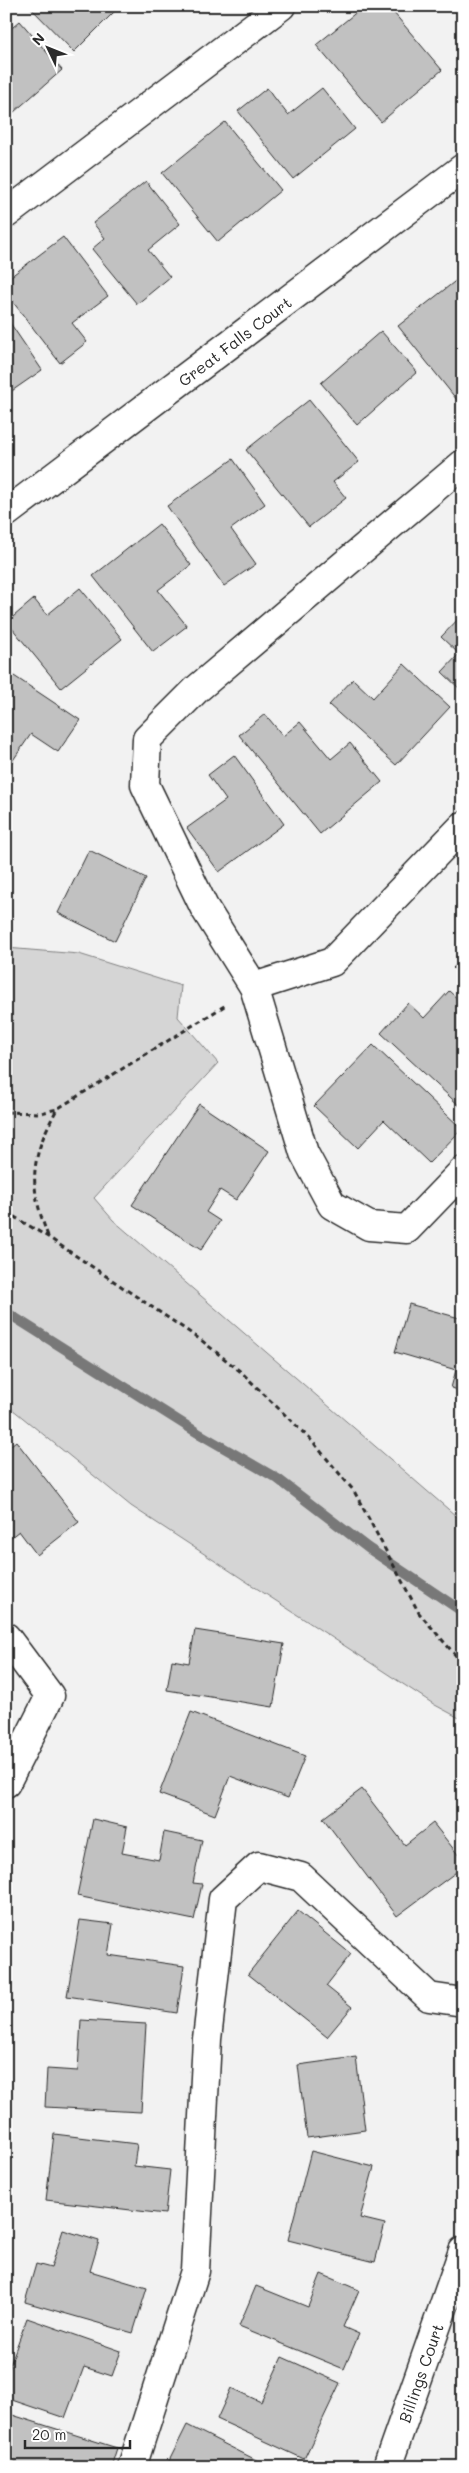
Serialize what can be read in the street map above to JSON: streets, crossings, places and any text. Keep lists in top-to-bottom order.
{
  "streets": {
    "street": ["Great Falls Court", "Billings Court"]
  },
  "scale_bar": "20 m",
  "north": "top left"
}
